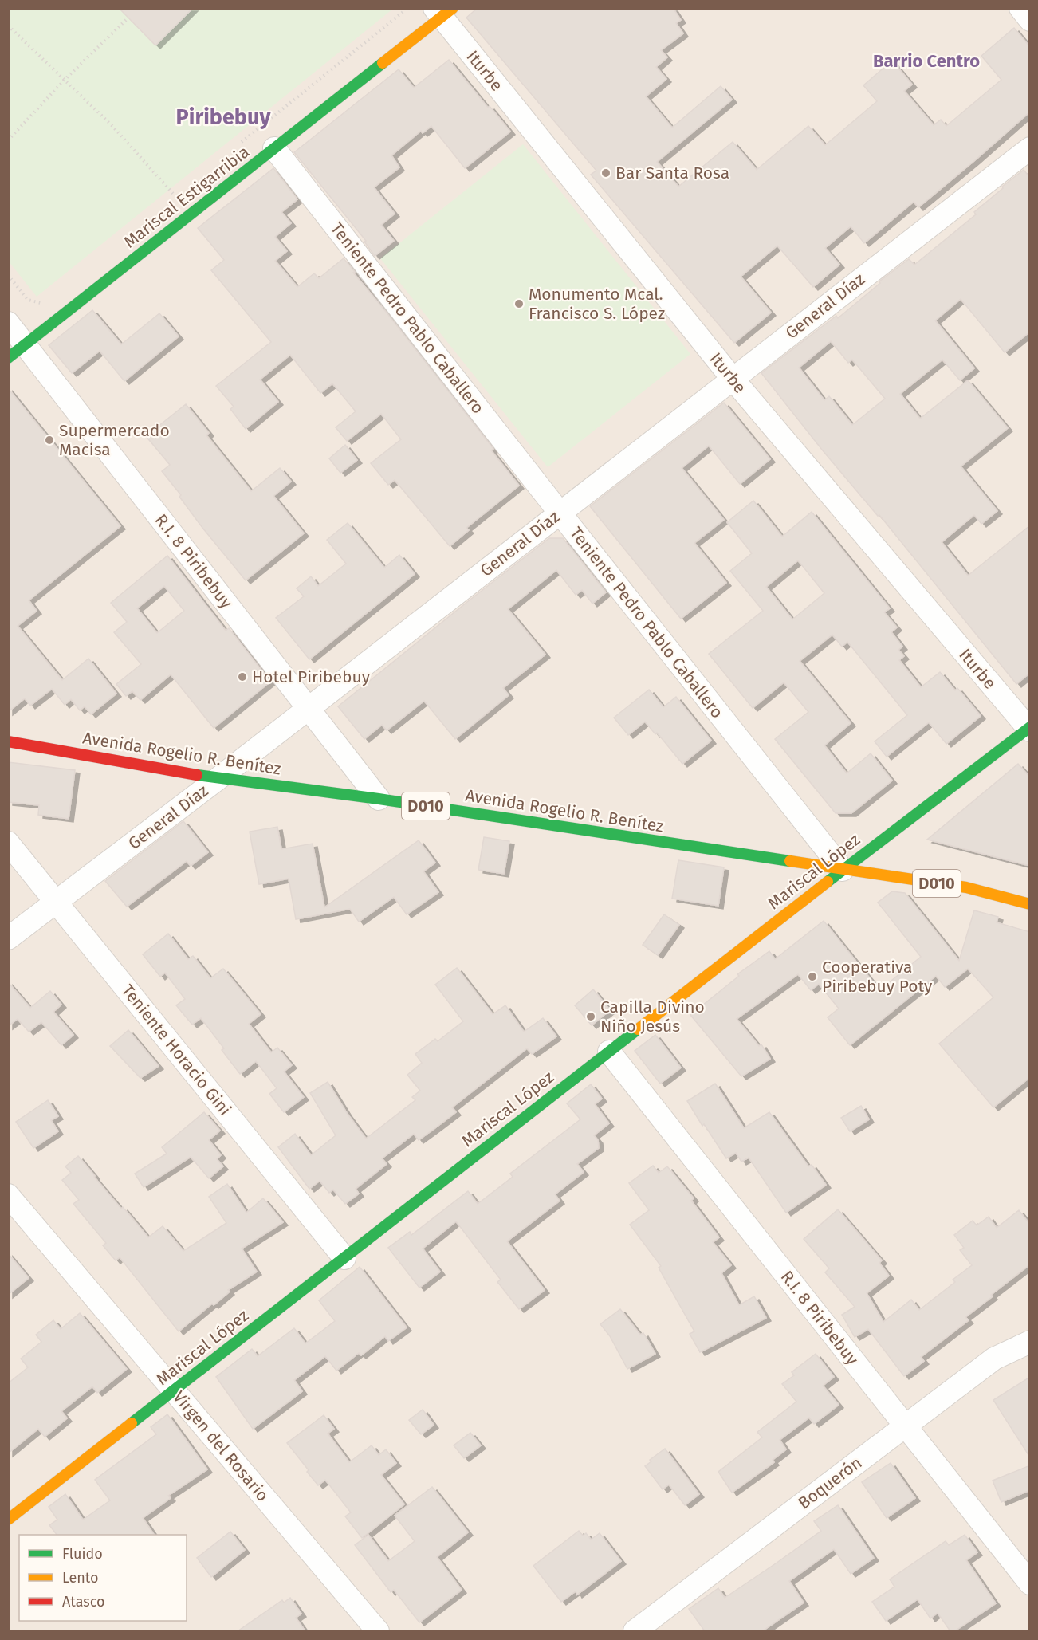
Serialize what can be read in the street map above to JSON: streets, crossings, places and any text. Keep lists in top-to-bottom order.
{
  "streets": {
    "street": [
      "Iturbe",
      "Mariscal Estigarribia",
      "General Díaz",
      "Teniente Pedro Pablo Caballero",
      "R.I. 8 Piribebuy",
      "Avenida Rogelio R. Benítez",
      "D010",
      "Mariscal López",
      "Teniente Horacio Gini",
      "Virgen del Rosario",
      "Boquerón"
    ]
  },
  "crossings": [
    ["Iturbe", "Mariscal Estigarribia"],
    ["Iturbe", "General Díaz"],
    ["Iturbe", "Mariscal López"],
    ["Mariscal Estigarribia", "Teniente Pedro Pablo Caballero"],
    ["Mariscal Estigarribia", "R.I. 8 Piribebuy"],
    ["General Díaz", "Teniente Pedro Pablo Caballero"],
    ["General Díaz", "R.I. 8 Piribebuy"],
    ["General Díaz", "Avenida Rogelio R. Benítez"],
    ["General Díaz", "Teniente Horacio Gini"],
    ["Teniente Pedro Pablo Caballero", "Avenida Rogelio R. Benítez"],
    ["Teniente Pedro Pablo Caballero", "Mariscal López"],
    ["R.I. 8 Piribebuy", "Avenida Rogelio R. Benítez"],
    ["R.I. 8 Piribebuy", "Mariscal López"],
    ["R.I. 8 Piribebuy", "Boquerón"],
    ["Avenida Rogelio R. Benítez", "Mariscal López"],
    ["Mariscal López", "Teniente Horacio Gini"],
    ["Mariscal López", "Virgen del Rosario"]
  ],
  "districts": ["Barrio Centro", "Piribebuy"],
  "places": [
    "Bar Santa Rosa",
    "Monumento Mcal. Francisco S. López",
    "Supermercado Macisa",
    "Hotel Piribebuy",
    "Cooperativa Piribebuy Poty",
    "Capilla Divino Niño Jesús"
  ],
  "legend": ["Fluido", "Lento", "Atasco"]
}
